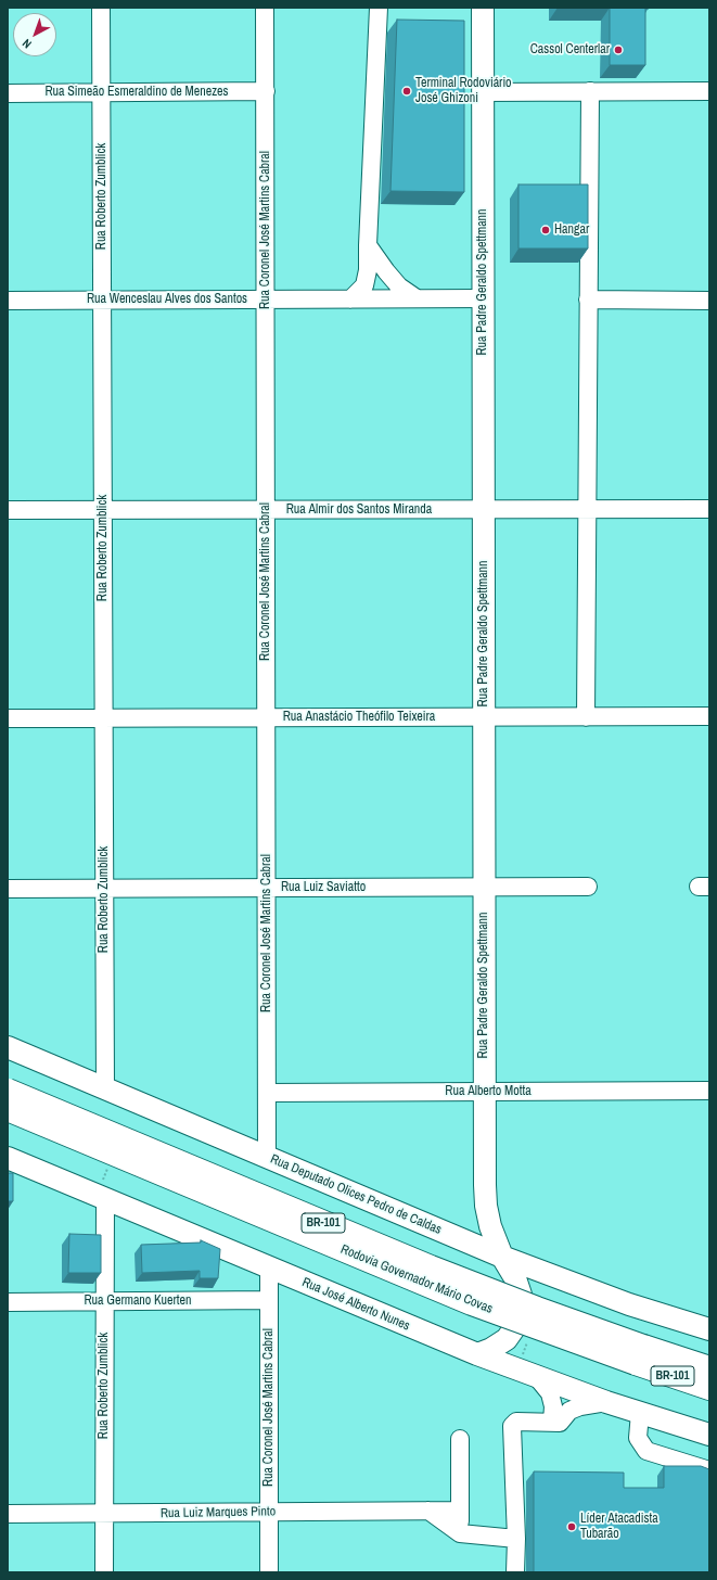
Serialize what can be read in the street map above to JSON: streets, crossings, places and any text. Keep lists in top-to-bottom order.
{
  "streets": {
    "highway": ["BR-101", "Rodovia Governador Mário Covas"],
    "main road": ["Rua Padre Geraldo Spettmann", "Rua Deputado Olices Pedro de Caldas", "Rua José Alberto Nunes"],
    "street": [
      "Rua Simeão Esmeraldino de Menezes",
      "Rua Roberto Zumblick",
      "Rua Coronel José Martins Cabral",
      "Rua Wenceslau Alves dos Santos",
      "Rua Almir dos Santos Miranda",
      "Rua Anastácio Theófilo Teixeira",
      "Rua Luiz Saviatto",
      "Rua Alberto Motta",
      "Rua Germano Kuerten",
      "Rua Luiz Marques Pinto"
    ]
  },
  "crossings": [
    ["Rua Simeão Esmeraldino de Menezes", "Rua Roberto Zumblick"],
    ["Rua Simeão Esmeraldino de Menezes", "Rua Coronel José Martins Cabral"],
    ["Rua Roberto Zumblick", "Rua Wenceslau Alves dos Santos"],
    ["Rua Roberto Zumblick", "Rua Almir dos Santos Miranda"],
    ["Rua Roberto Zumblick", "Rua Anastácio Theófilo Teixeira"],
    ["Rua Roberto Zumblick", "Rua Luiz Saviatto"],
    ["Rua Roberto Zumblick", "Rua Deputado Olices Pedro de Caldas"],
    ["Rua Roberto Zumblick", "Rua Germano Kuerten"],
    ["Rua Roberto Zumblick", "Rua José Alberto Nunes"],
    ["Rua Roberto Zumblick", "Rua Luiz Marques Pinto"],
    ["Rua Coronel José Martins Cabral", "Rua Wenceslau Alves dos Santos"],
    ["Rua Coronel José Martins Cabral", "Rua Almir dos Santos Miranda"],
    ["Rua Coronel José Martins Cabral", "Rua Anastácio Theófilo Teixeira"],
    ["Rua Coronel José Martins Cabral", "Rua Luiz Saviatto"],
    ["Rua Coronel José Martins Cabral", "Rua Alberto Motta"],
    ["Rua Coronel José Martins Cabral", "Rua Deputado Olices Pedro de Caldas"],
    ["Rua Coronel José Martins Cabral", "Rua Germano Kuerten"],
    ["Rua Coronel José Martins Cabral", "Rua José Alberto Nunes"],
    ["Rua Coronel José Martins Cabral", "Rua Luiz Marques Pinto"],
    ["Rua Padre Geraldo Spettmann", "Rua Wenceslau Alves dos Santos"],
    ["Rua Padre Geraldo Spettmann", "Rua Almir dos Santos Miranda"],
    ["Rua Padre Geraldo Spettmann", "Rua Anastácio Theófilo Teixeira"],
    ["Rua Padre Geraldo Spettmann", "Rua Luiz Saviatto"],
    ["Rua Padre Geraldo Spettmann", "Rua Alberto Motta"],
    ["Rua Padre Geraldo Spettmann", "Rua Deputado Olices Pedro de Caldas"],
    ["Rua Padre Geraldo Spettmann", "Rua José Alberto Nunes"]
  ],
  "places": [
    "Cassol Centerlar",
    "Terminal Rodoviário José Ghizoni",
    "Hangar",
    "Líder Atacadista Tubarão"
  ],
  "north": "bottom left"
}
